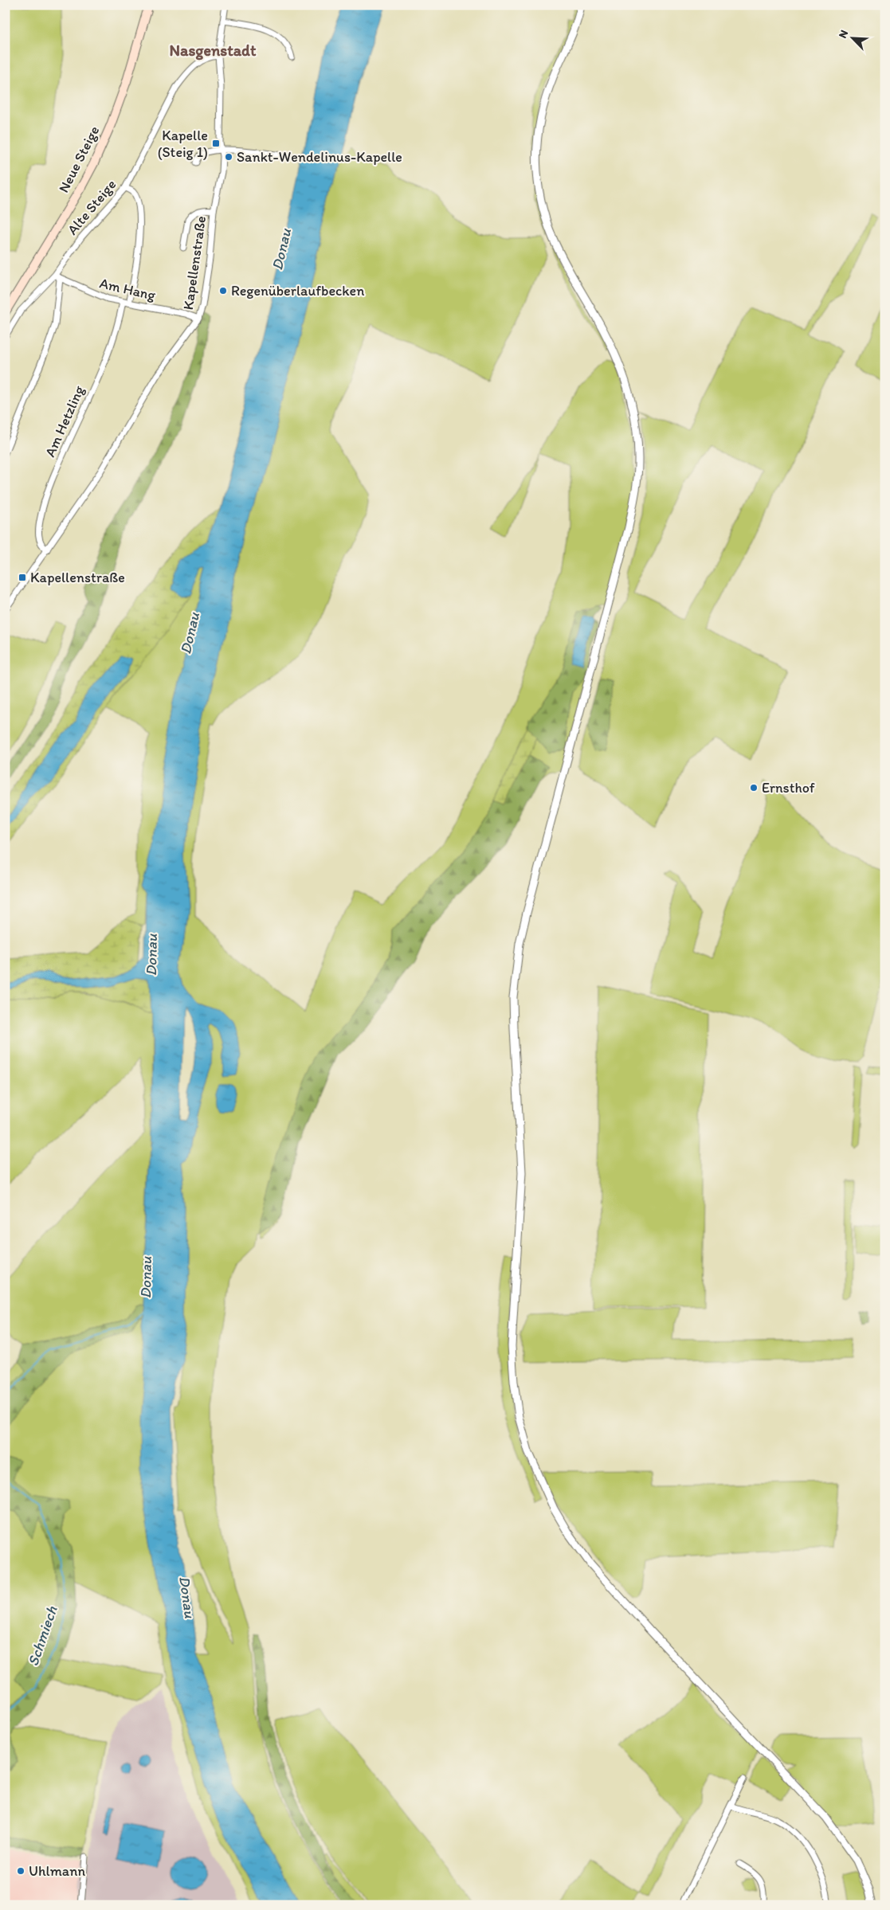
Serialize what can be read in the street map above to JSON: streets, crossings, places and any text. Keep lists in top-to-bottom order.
{
  "streets": {
    "main road": ["Neue Steige"],
    "street": [
      "Alte Steige",
      "Kapellenstraße",
      "Am Hang",
      "Am Hetzling"
    ]
  },
  "crossings": [
    ["Alte Steige", "Kapellenstraße"],
    ["Alte Steige", "Am Hang"],
    ["Kapellenstraße", "Am Hang"],
    ["Kapellenstraße", "Am Hetzling"],
    ["Am Hang", "Am Hetzling"]
  ],
  "districts": ["Nasgenstadt"],
  "water": ["Donau", "Schmiech"],
  "places": {
    "transit": ["Kapelle (Steig 1)", "Kapellenstraße"],
    "other": [
      "Sankt-Wendelinus-Kapelle",
      "Regenüberlaufbecken",
      "Ernsthof",
      "Uhlmann"
    ]
  },
  "north": "top left"
}
